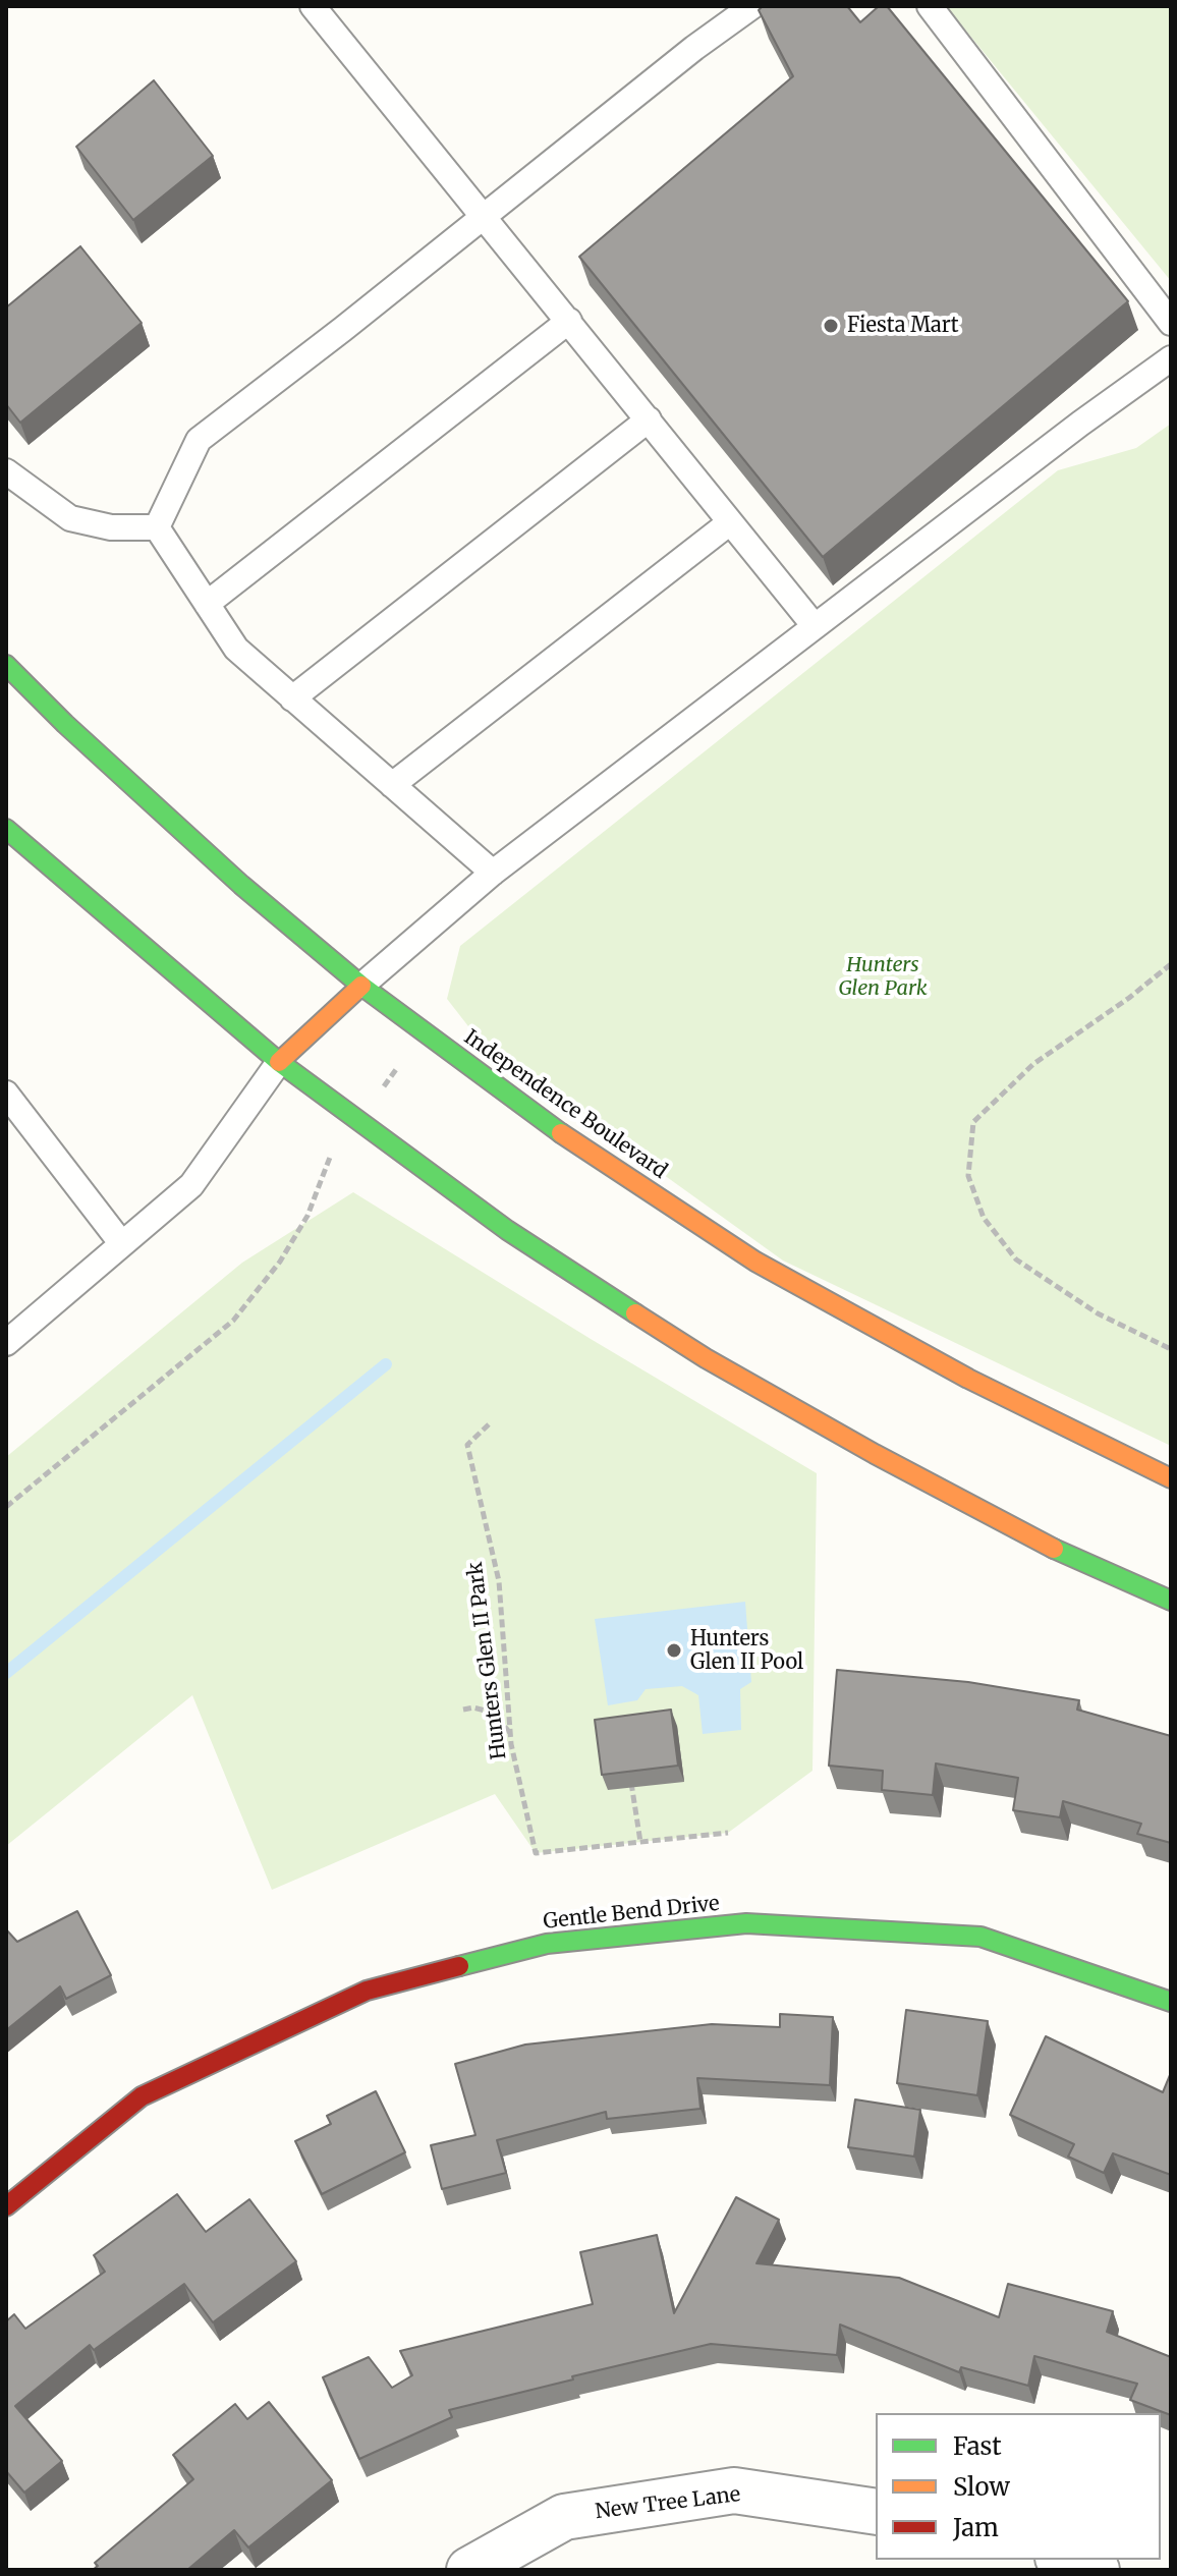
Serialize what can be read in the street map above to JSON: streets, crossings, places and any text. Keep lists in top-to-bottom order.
{
  "streets": {
    "main road": ["Independence Boulevard", "Gentle Bend Drive"],
    "street": ["New Tree Lane"],
    "path": ["Hunters Glen II Park"]
  },
  "parks": ["Hunters Glen Park"],
  "places": ["Fiesta Mart", "Hunters Glen II Pool"],
  "legend": ["Fast", "Slow", "Jam"]
}
